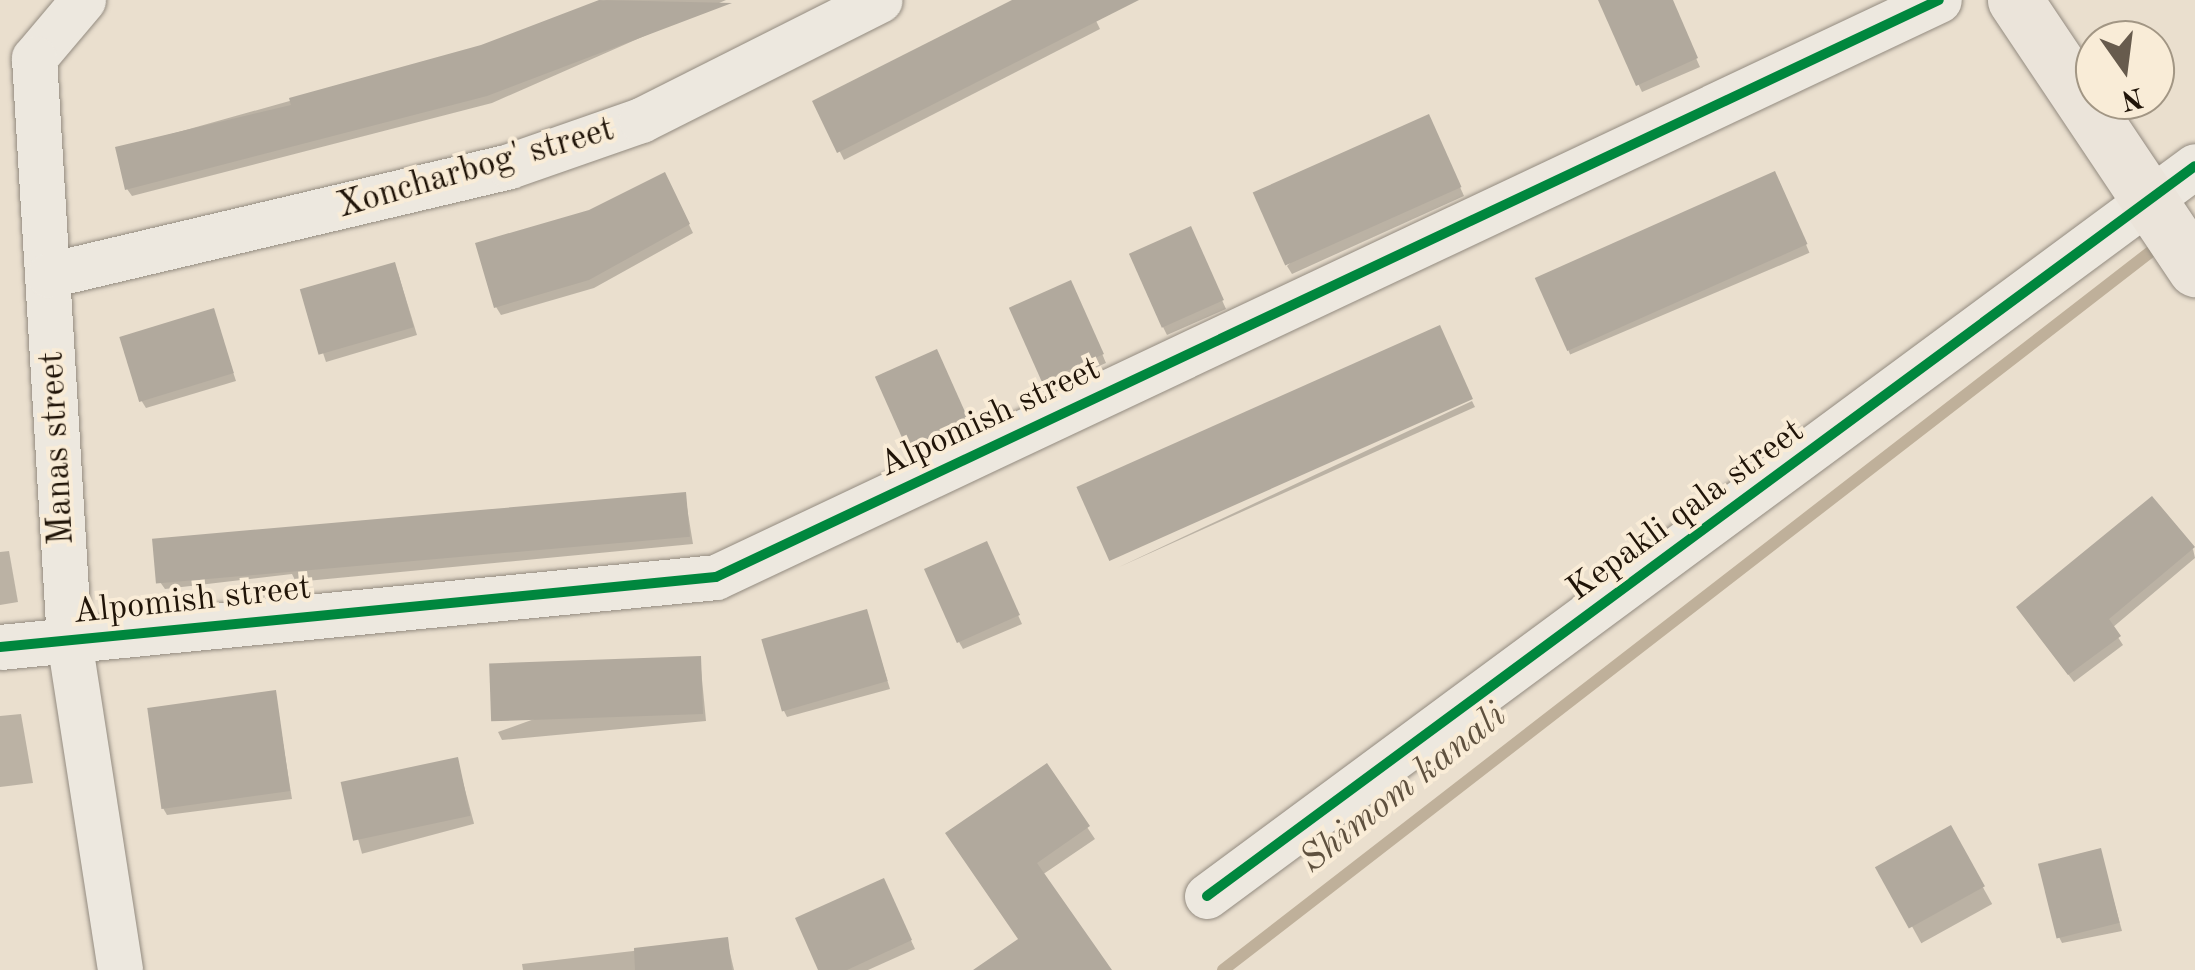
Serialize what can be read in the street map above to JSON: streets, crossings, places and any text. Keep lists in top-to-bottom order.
{
  "streets": {
    "street": [
      "Xoncharbog' street",
      "Alpomish street",
      "Manas street",
      "Kepakli qala street"
    ]
  },
  "crossings": [
    ["Xoncharbog' street", "Manas street"],
    ["Alpomish street", "Manas street"]
  ],
  "water": ["Shimom kanali"],
  "north": "bottom"
}
